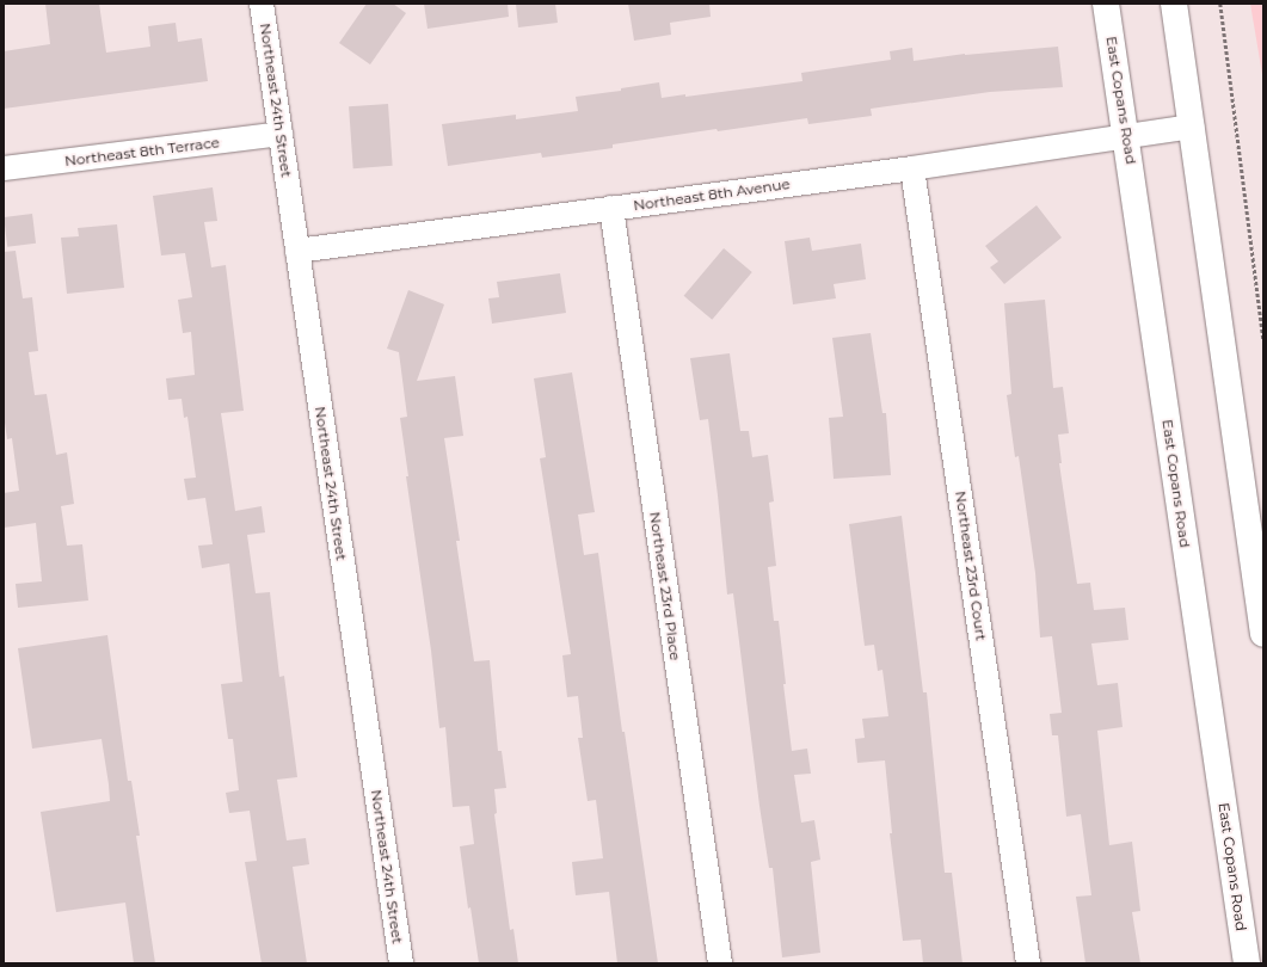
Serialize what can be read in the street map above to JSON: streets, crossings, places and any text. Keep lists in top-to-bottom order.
{
  "streets": {
    "main road": ["East Copans Road"],
    "street": [
      "Northeast 24th Street",
      "Northeast 8th Terrace",
      "Northeast 8th Avenue",
      "Northeast 23rd Court",
      "Northeast 23rd Place"
    ]
  },
  "crossings": [
    ["Northeast 24th Street", "Northeast 8th Terrace"],
    ["Northeast 24th Street", "Northeast 8th Avenue"],
    ["East Copans Road", "Northeast 8th Avenue"],
    ["Northeast 8th Avenue", "Northeast 23rd Court"],
    ["Northeast 8th Avenue", "Northeast 23rd Place"]
  ]
}
